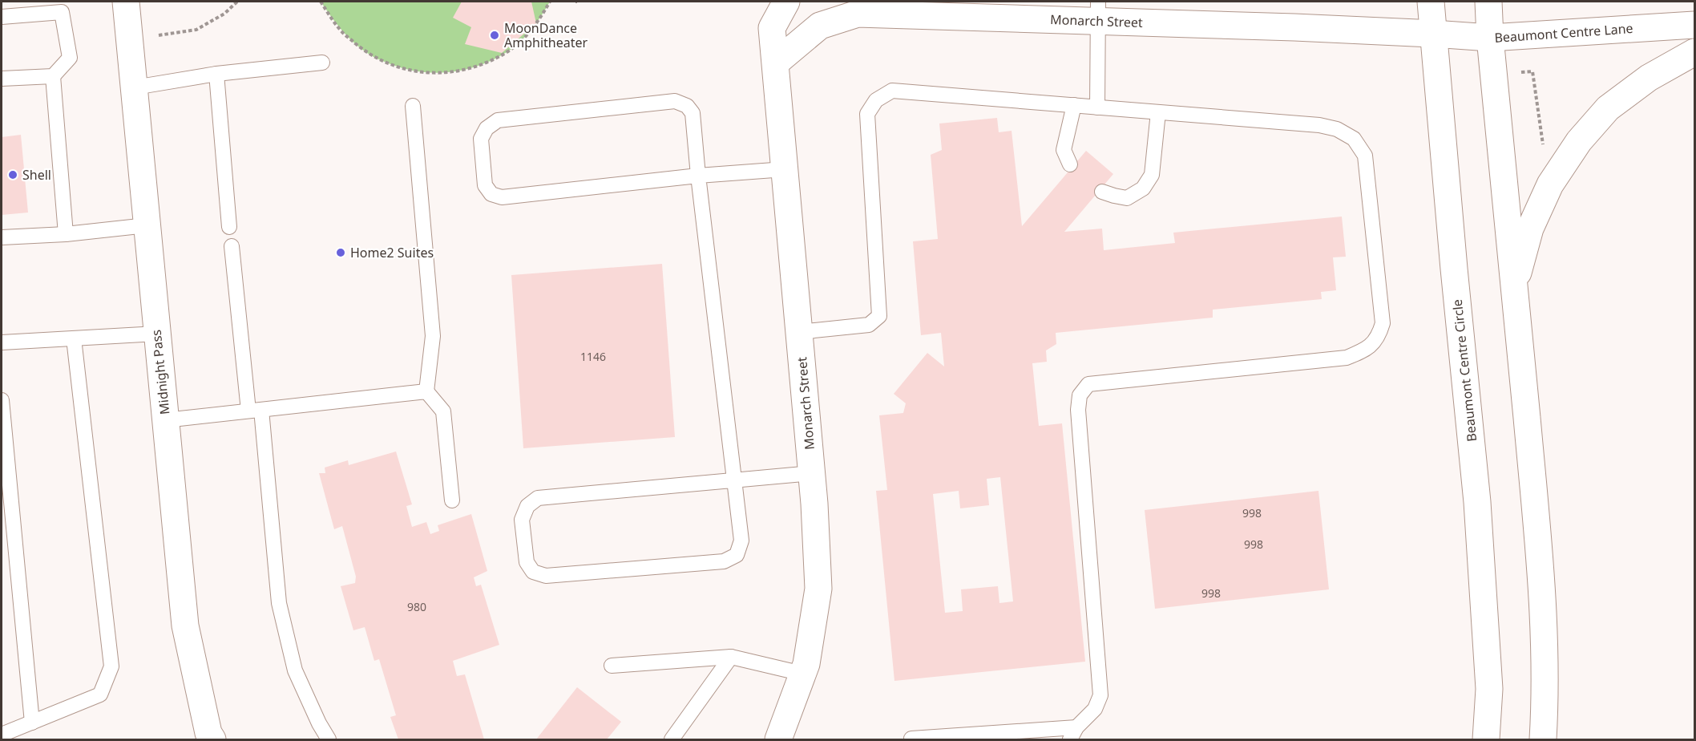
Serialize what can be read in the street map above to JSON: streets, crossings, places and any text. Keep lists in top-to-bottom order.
{
  "streets": {
    "street": [
      "Monarch Street",
      "Beaumont Centre Lane",
      "Beaumont Centre Circle",
      "Midnight Pass"
    ]
  },
  "crossings": [
    ["Monarch Street", "Beaumont Centre Lane"],
    ["Monarch Street", "Beaumont Centre Circle"],
    ["Beaumont Centre Lane", "Beaumont Centre Circle"]
  ],
  "places": ["MoonDance Amphitheater", "Shell", "Home2 Suites"],
  "house_numbers": [
    "1146",
    "998",
    "998",
    "998",
    "980"
  ]
}
